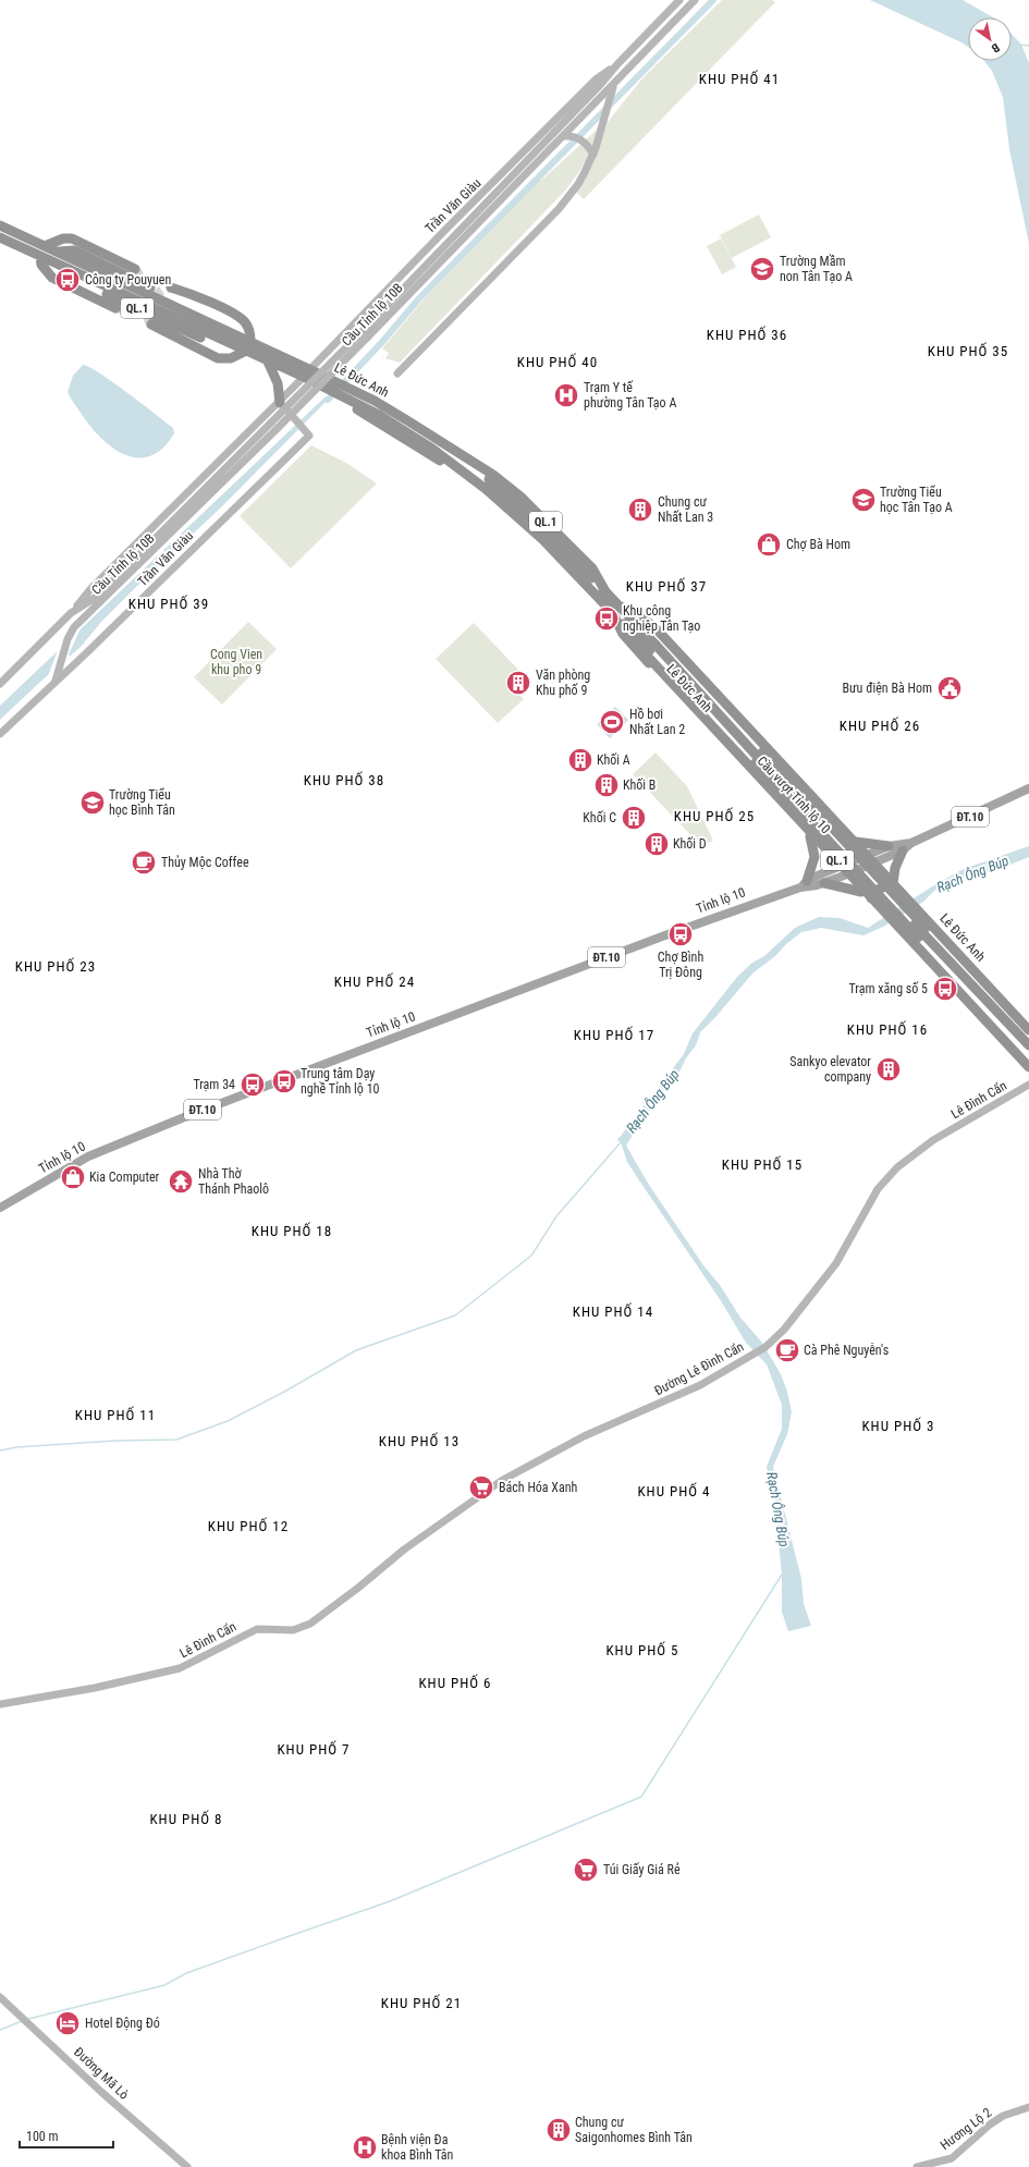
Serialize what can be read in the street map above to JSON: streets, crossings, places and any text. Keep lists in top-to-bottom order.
{
  "streets": {
    "highway": ["QL.1", "Lê Đức Anh", "Cầu vượt Tỉnh lộ 10"],
    "main road": [
      "Trần Văn Giàu",
      "Cầu Tỉnh lộ 10B",
      "ĐT.10",
      "Tỉnh lộ 10",
      "Lê Đình Cẩn",
      "Đường Lê Đình Cẩn",
      "Đường Mã Lò",
      "Hương Lộ 2"
    ]
  },
  "crossings": [
    ["Trần Văn Giàu", "Cầu Tỉnh lộ 10B"],
    ["Trần Văn Giàu", "Lê Đức Anh"],
    ["QL.1", "Lê Đức Anh"],
    ["Lê Đức Anh", "Cầu vượt Tỉnh lộ 10"],
    ["Lê Đức Anh", "Tỉnh lộ 10"],
    ["Lê Đình Cẩn", "Đường Lê Đình Cẩn"]
  ],
  "districts": [
    "KHU PHỐ 41",
    "KHU PHỐ 36",
    "KHU PHỐ 35",
    "KHU PHỐ 40",
    "KHU PHỐ 37",
    "KHU PHỐ 39",
    "KHU PHỐ 26",
    "KHU PHỐ 38",
    "KHU PHỐ 25",
    "KHU PHỐ 23",
    "KHU PHỐ 24",
    "KHU PHỐ 16",
    "KHU PHỐ 17",
    "KHU PHỐ 15",
    "KHU PHỐ 18",
    "KHU PHỐ 14",
    "KHU PHỐ 11",
    "KHU PHỐ 3",
    "KHU PHỐ 13",
    "KHU PHỐ 4",
    "KHU PHỐ 12",
    "KHU PHỐ 5",
    "KHU PHỐ 6",
    "KHU PHỐ 7",
    "KHU PHỐ 8",
    "KHU PHỐ 21"
  ],
  "water": ["Rạch Ông Búp"],
  "parks": ["Cong Vien khu pho 9"],
  "places": {
    "school or university": ["Trường Mầm non Tân Tạo A", "Trường Tiểu học Tân Tạo A", "Trường Tiểu học Bình Tân"],
    "bus stop": [
      "Công ty Pouyuen",
      "Khu công nghiệp Tân Tạo",
      "Chợ Bình Trị Đông",
      "Trạm xăng số 5",
      "Trung tâm Dạy nghề Tỉnh lộ 10",
      "Trạm 34"
    ],
    "hospital": ["Trạm Y tế phường Tân Tạo A", "Bệnh viện Đa khoa Bình Tân"],
    "building": [
      "Chung cư Nhất Lan 3",
      "Văn phòng Khu phố 9",
      "Khối A",
      "Khối B",
      "Khối C",
      "Khối D",
      "Sankyo elevator company",
      "Chung cư Saigonhomes Bình Tân"
    ],
    "shop": ["Chợ Bà Hom", "Kia Computer"],
    "public building": ["Bưu điện Bà Hom"],
    "sports": ["Hồ bơi Nhất Lan 2"],
    "cafe": ["Thủy Mộc Coffee", "Cà Phê Nguyễn's"],
    "temple": ["Nhà Thờ Thánh Phaolô"],
    "supermarket": ["Bách Hóa Xanh", "Túi Giấy Giá Rẻ"],
    "hotel": ["Hotel Động Đó"]
  },
  "scale_bar": "100 m",
  "north": "bottom right"
}
